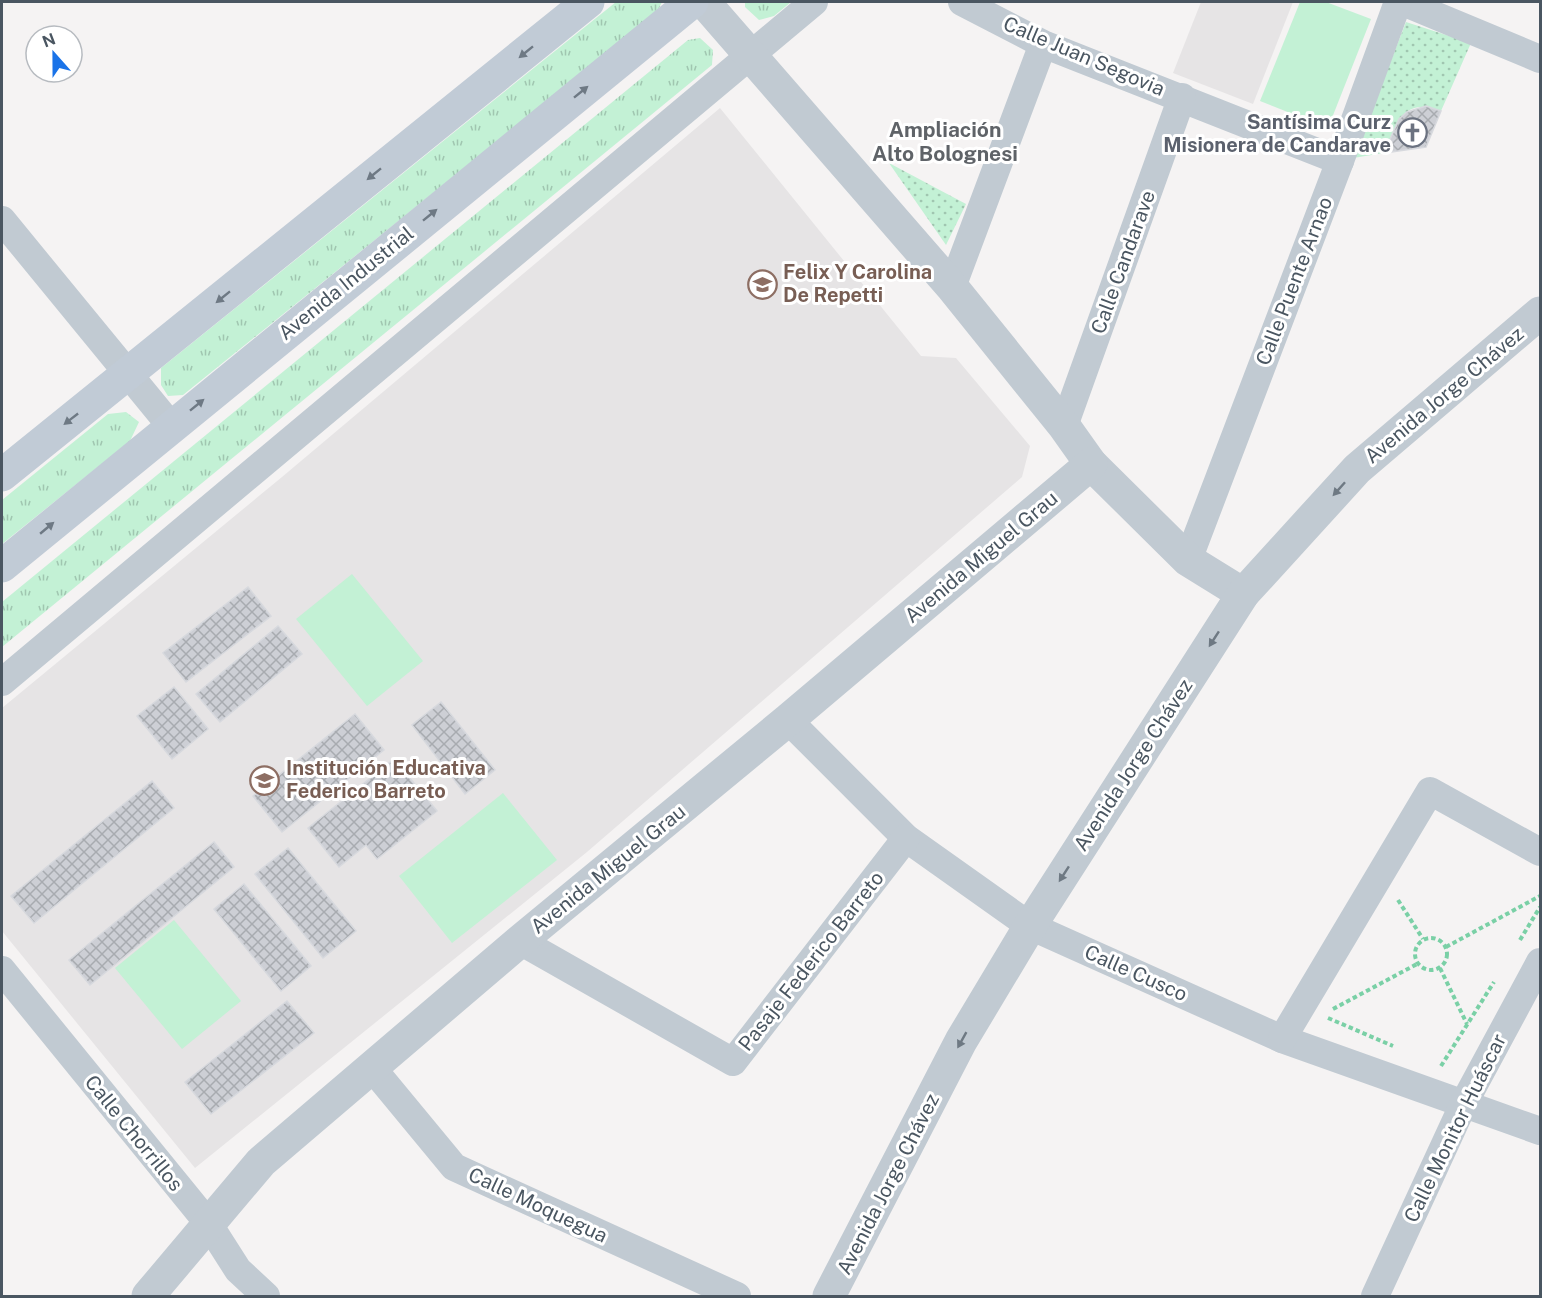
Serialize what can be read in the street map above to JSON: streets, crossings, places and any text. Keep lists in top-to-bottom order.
{
  "streets": {
    "main road": ["Avenida Industrial"],
    "street": [
      "Calle Juan Segovia",
      "Calle Candarave",
      "Calle Puente Arnao",
      "Avenida Jorge Chávez",
      "Avenida Miguel Grau",
      "Pasaje Federico Barreto",
      "Calle Cusco",
      "Calle Monitor Huáscar",
      "Calle Chorrillos",
      "Calle Moquegua"
    ]
  },
  "crossings": [
    ["Calle Juan Segovia", "Calle Candarave"],
    ["Calle Juan Segovia", "Calle Puente Arnao"],
    ["Avenida Jorge Chávez", "Calle Cusco"],
    ["Avenida Miguel Grau", "Pasaje Federico Barreto"],
    ["Avenida Miguel Grau", "Calle Cusco"],
    ["Avenida Miguel Grau", "Calle Chorrillos"],
    ["Avenida Miguel Grau", "Calle Moquegua"],
    ["Pasaje Federico Barreto", "Calle Cusco"],
    ["Calle Cusco", "Calle Monitor Huáscar"]
  ],
  "one_way": ["Avenida Jorge Chávez"],
  "districts": ["Ampliación Alto Bolognesi"],
  "places": {
    "church": ["Santísima Curz Misionera de Candarave"],
    "school or university": ["Felix Y Carolina De Repetti", "Institución Educativa Federico Barreto"]
  },
  "north": "top"
}
